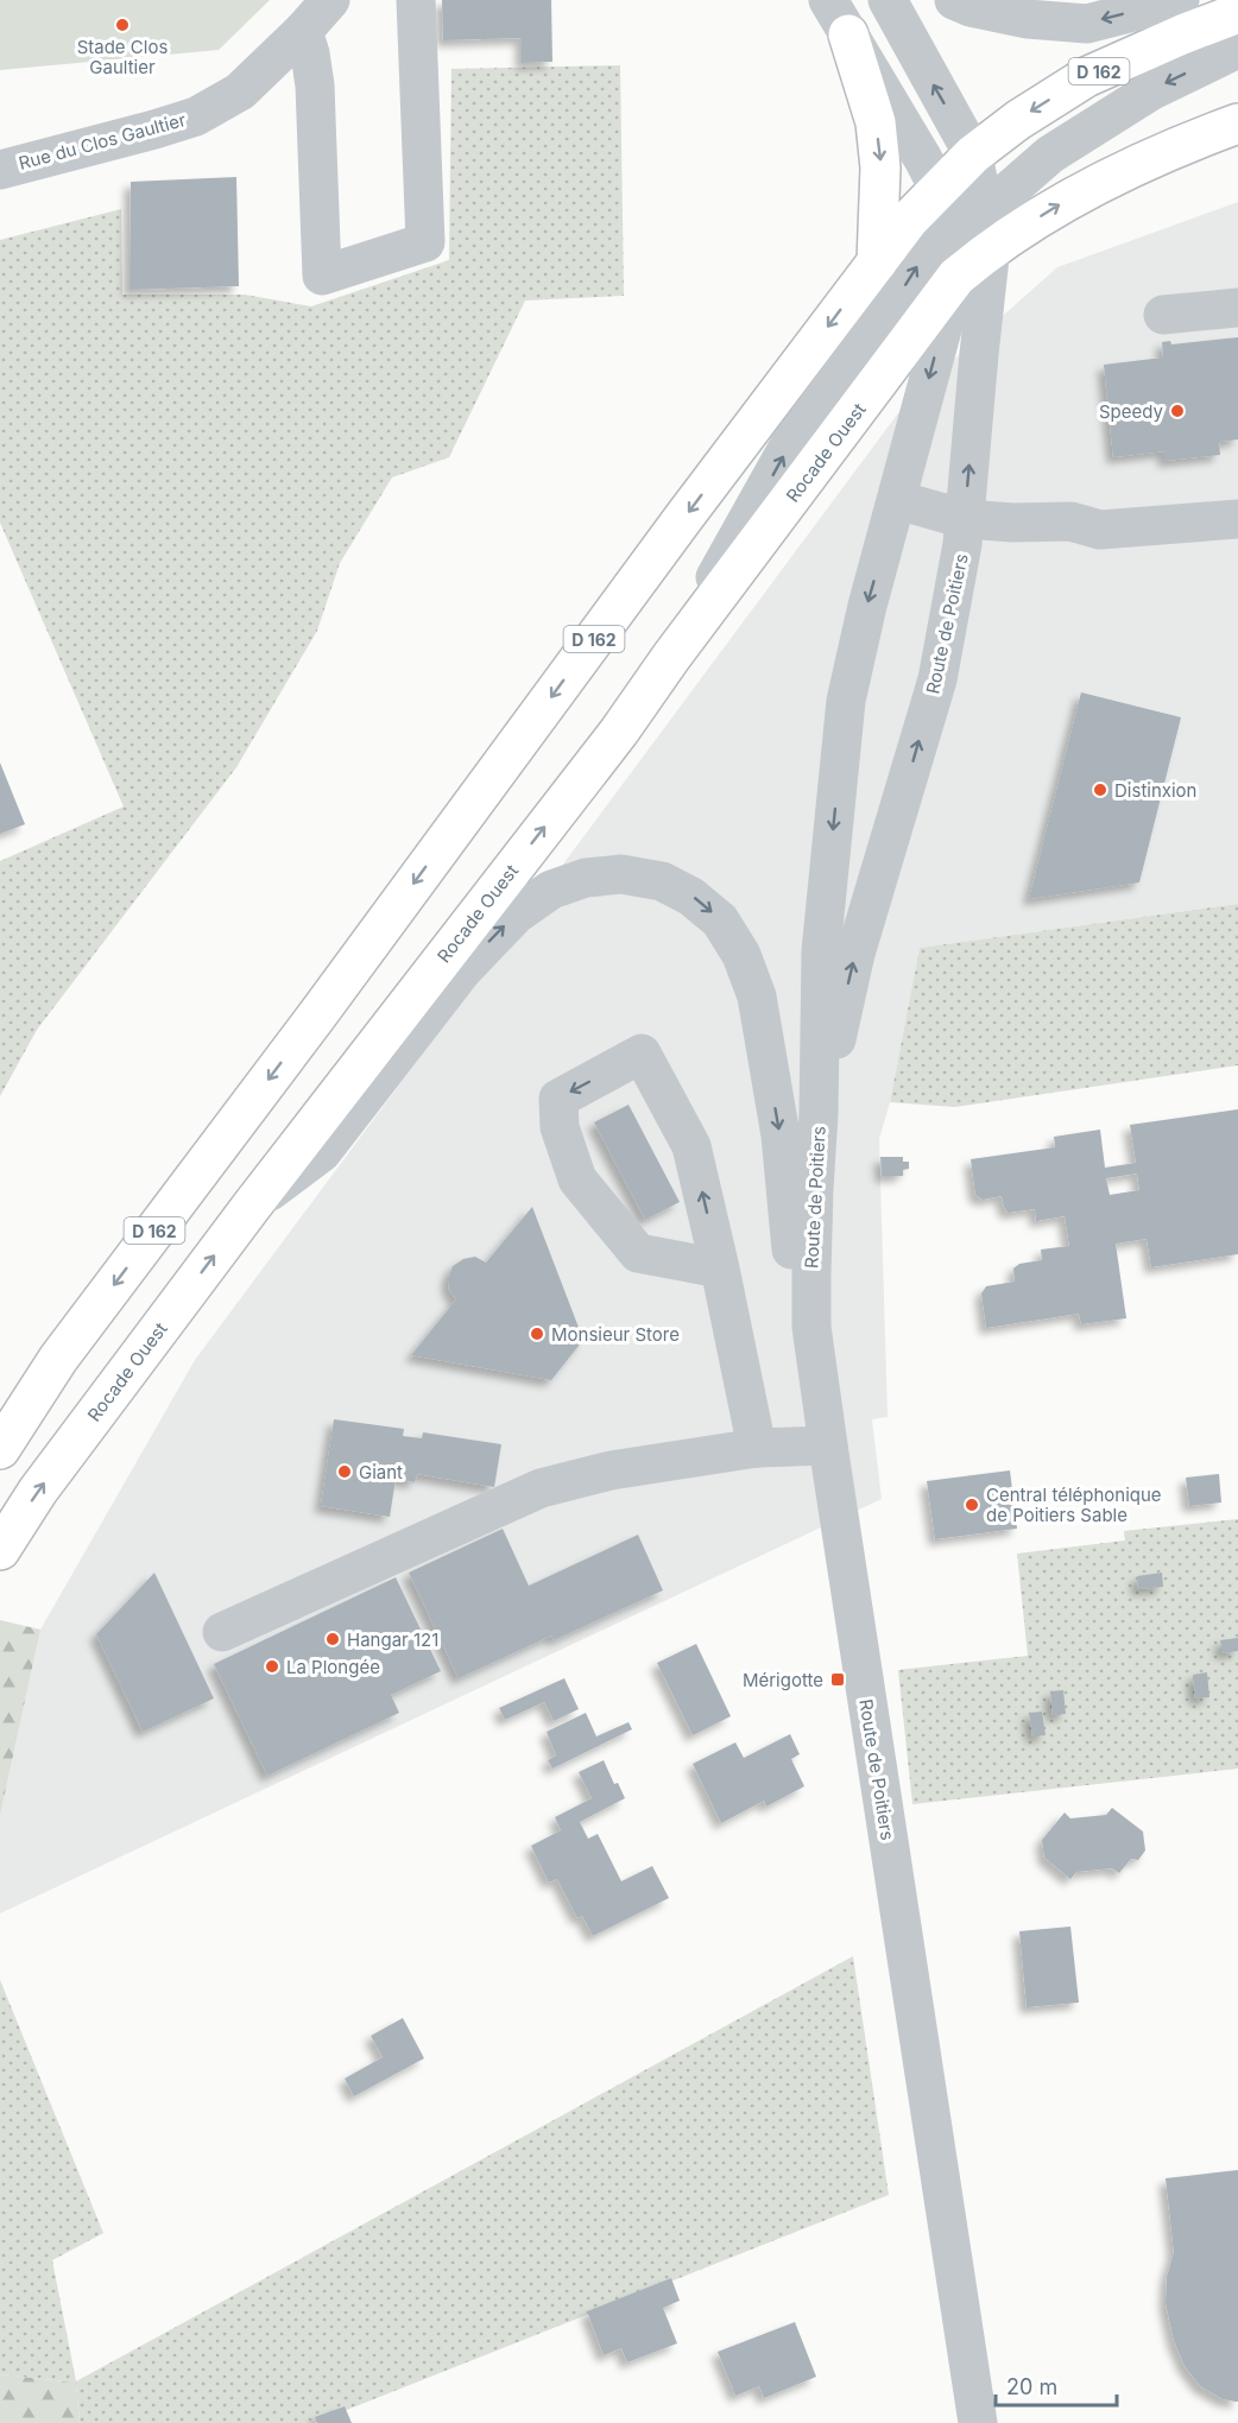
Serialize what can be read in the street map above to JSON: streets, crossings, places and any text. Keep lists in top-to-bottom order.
{
  "streets": {
    "main road": ["D 162", "Rocade Ouest"],
    "street": ["Rue du Clos Gaultier", "Route de Poitiers"]
  },
  "crossings": [
    ["D 162", "Route de Poitiers"],
    ["Rocade Ouest", "Route de Poitiers"]
  ],
  "places": {
    "other": [
      "Stade Clos Gaultier",
      "Speedy",
      "Distinxion",
      "Monsieur Store",
      "Giant",
      "Central téléphonique de Poitiers Sable",
      "Hangar 121",
      "La Plongée"
    ],
    "transit": ["Mérigotte"]
  },
  "scale_bar": "20 m"
}
